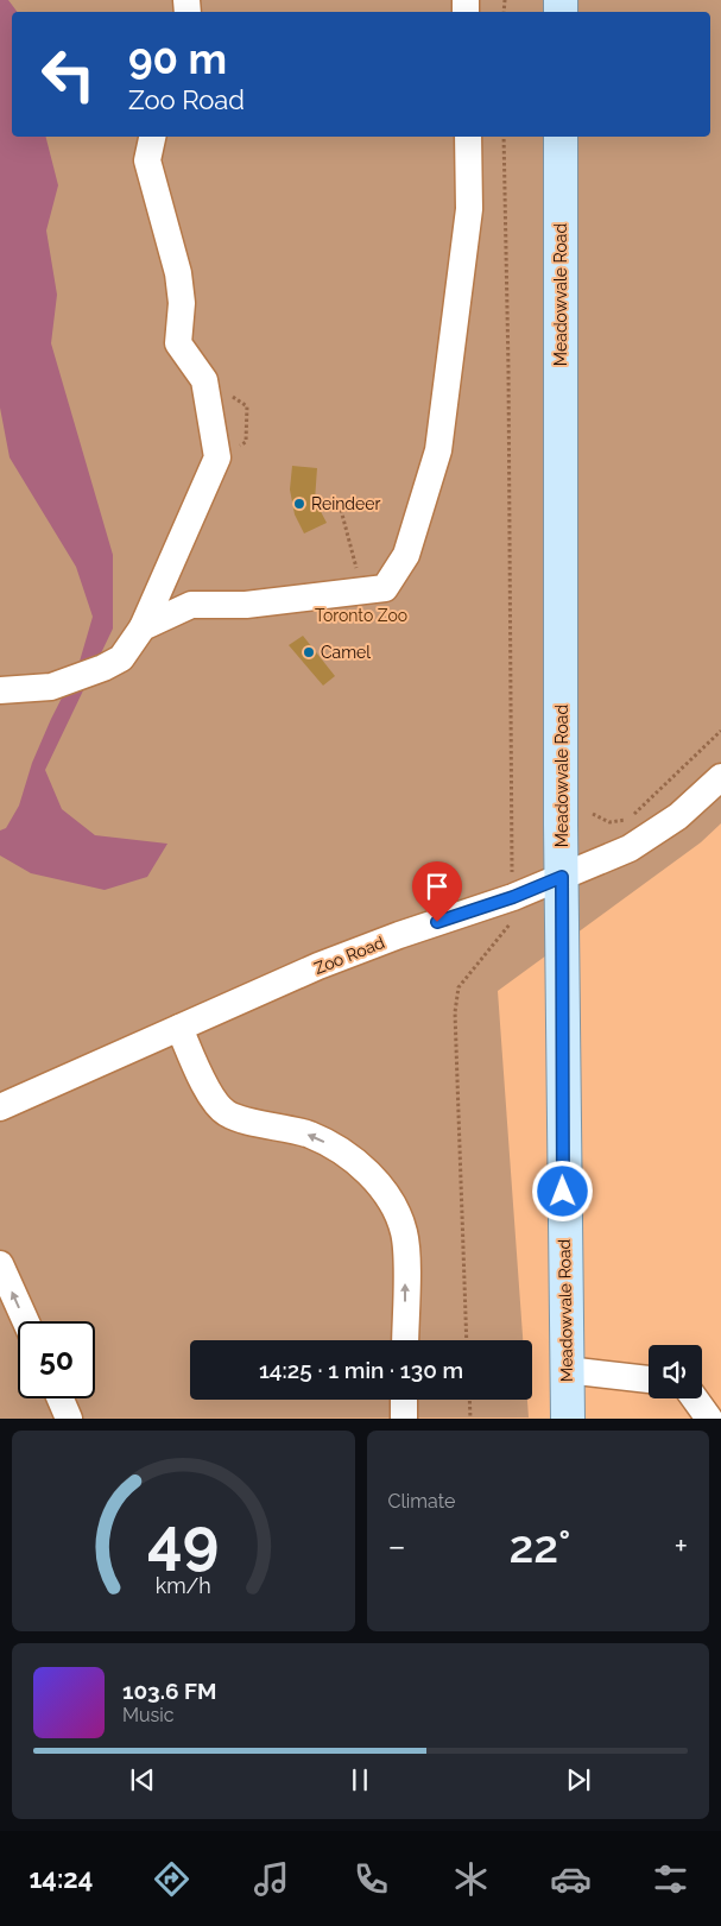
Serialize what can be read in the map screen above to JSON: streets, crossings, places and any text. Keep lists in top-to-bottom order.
{
  "streets": {
    "main road": ["Meadowvale Road"],
    "street": ["Zoo Road"]
  },
  "crossings": [
    ["Meadowvale Road", "Zoo Road"]
  ],
  "parks": ["Toronto Zoo"],
  "places": ["Reindeer", "Camel"],
  "page": {
    "turn": ["90 m", "Zoo Road"],
    "limit": "50",
    "trip": "14:25 · 1 min · 130 m",
    "tile": "Climate",
    "heat": ["−", "22°", "+"],
    "song": ["103.6 FM", "Music"],
    "tabs": "14:24",
    "gauge": ["49", "km/h"]
  }
}
